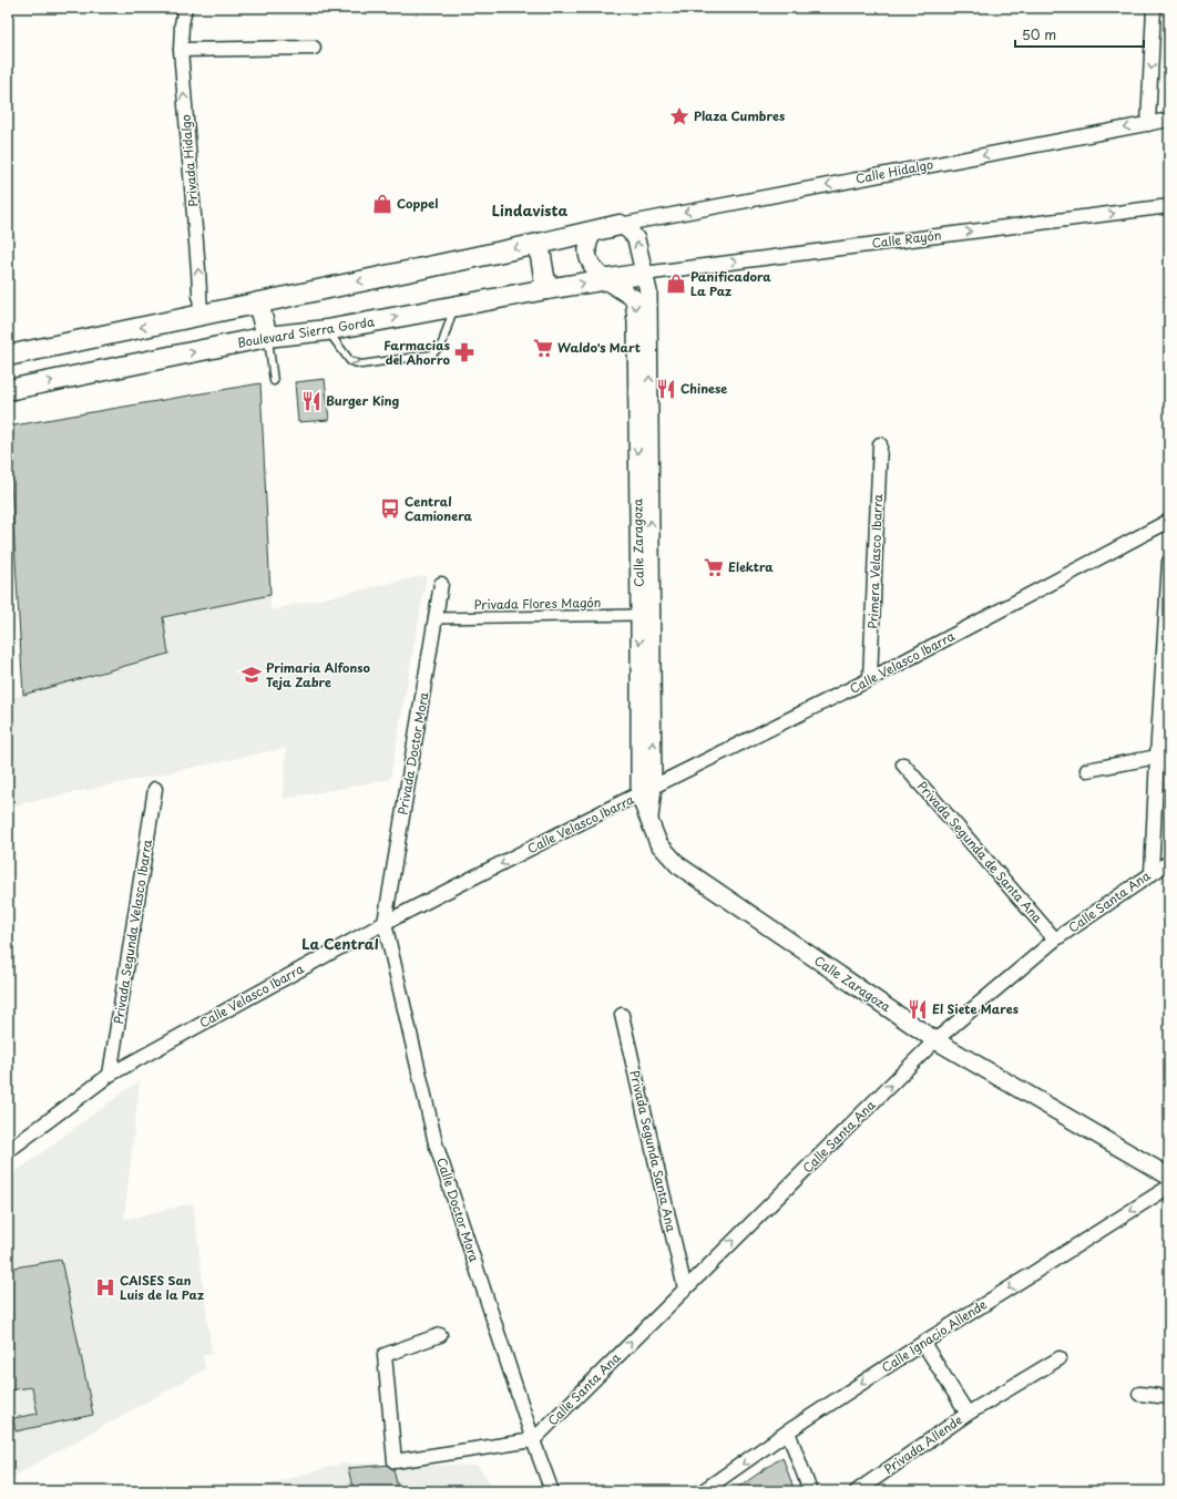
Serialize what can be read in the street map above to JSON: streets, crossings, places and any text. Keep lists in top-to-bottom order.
{
  "streets": {
    "main road": ["Boulevard Sierra Gorda"],
    "street": [
      "Privada Hidalgo",
      "Calle Hidalgo",
      "Calle Rayón",
      "Calle Zaragoza",
      "Primera Velasco Ibarra",
      "Privada Flores Magón",
      "Calle Velasco Ibarra",
      "Privada Doctor Mora",
      "Privada Segunda de Santa Ana",
      "Calle Santa Ana",
      "Privada Segunda Velasco Ibarra",
      "Privada Segunda Santa Ana",
      "Calle Doctor Mora",
      "Calle Ignacio Allende",
      "Privada Allende"
    ]
  },
  "crossings": [
    ["Calle Hidalgo", "Calle Rayón"],
    ["Calle Hidalgo", "Boulevard Sierra Gorda"],
    ["Calle Hidalgo", "Calle Zaragoza"],
    ["Calle Rayón", "Boulevard Sierra Gorda"],
    ["Calle Rayón", "Calle Zaragoza"],
    ["Boulevard Sierra Gorda", "Calle Zaragoza"],
    ["Calle Zaragoza", "Privada Flores Magón"],
    ["Calle Zaragoza", "Calle Velasco Ibarra"],
    ["Calle Zaragoza", "Calle Santa Ana"],
    ["Primera Velasco Ibarra", "Calle Velasco Ibarra"],
    ["Privada Flores Magón", "Privada Doctor Mora"],
    ["Calle Velasco Ibarra", "Privada Doctor Mora"],
    ["Calle Velasco Ibarra", "Privada Segunda Velasco Ibarra"],
    ["Calle Velasco Ibarra", "Calle Doctor Mora"],
    ["Privada Doctor Mora", "Calle Doctor Mora"],
    ["Privada Segunda de Santa Ana", "Calle Santa Ana"],
    ["Calle Santa Ana", "Privada Segunda Santa Ana"],
    ["Calle Santa Ana", "Calle Doctor Mora"],
    ["Calle Ignacio Allende", "Privada Allende"]
  ],
  "one_way": [
    "Privada Hidalgo",
    "Calle Hidalgo",
    "Calle Rayón",
    "Calle Santa Ana",
    "Calle Ignacio Allende"
  ],
  "districts": ["Lindavista", "La Central"],
  "places": {
    "place": ["Plaza Cumbres"],
    "shop": ["Coppel", "Panificadora La Paz"],
    "supermarket": ["Waldo's Mart", "Elektra"],
    "pharmacy": ["Farmacias del Ahorro"],
    "restaurant": ["Chinese", "Burger King", "El Siete Mares"],
    "bus stop": ["Central Camionera"],
    "school or university": ["Primaria Alfonso Teja Zabre"],
    "hospital": ["CAISES San Luis de la Paz"]
  },
  "scale_bar": "50 m"
}
